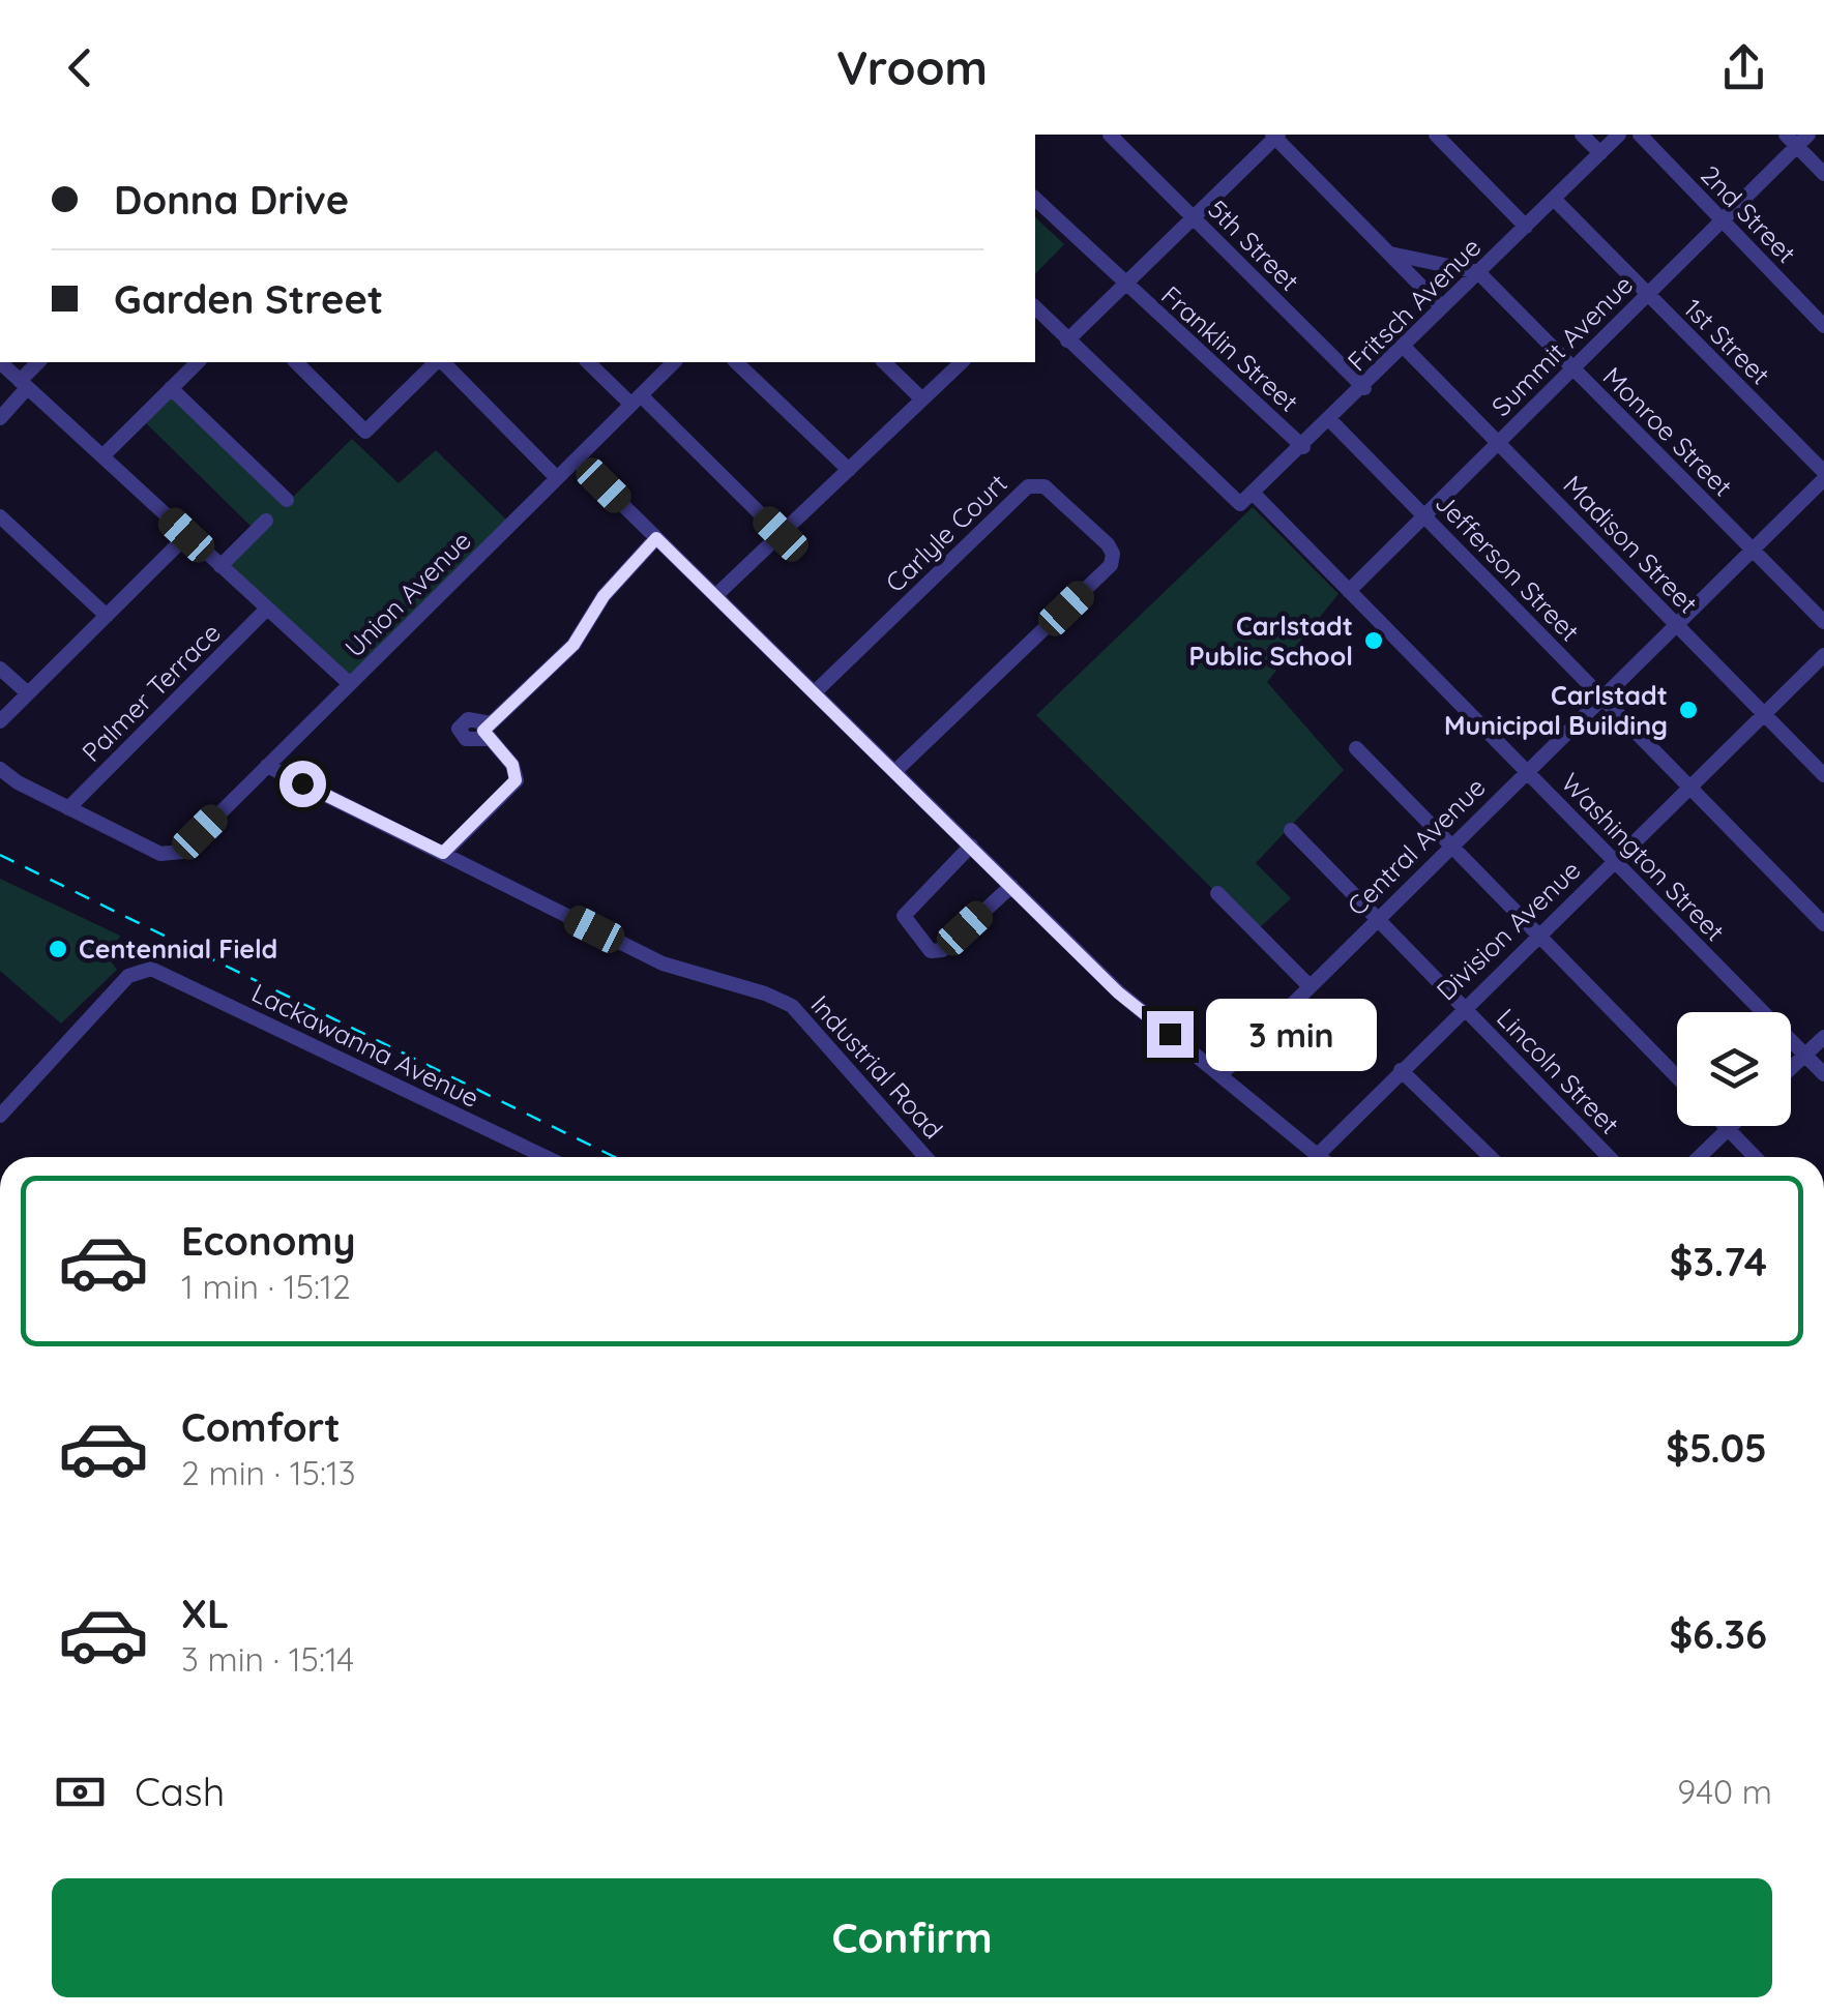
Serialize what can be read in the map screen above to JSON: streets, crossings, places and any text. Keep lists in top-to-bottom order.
{
  "streets": {
    "street": [
      "2nd Street",
      "5th Street",
      "Fritsch Avenue",
      "1st Street",
      "Summit Avenue",
      "Franklin Street",
      "Monroe Street",
      "Carlyle Court",
      "Madison Street",
      "Jefferson Street",
      "Union Avenue",
      "Palmer Terrace",
      "Central Avenue",
      "Washington Street",
      "Division Avenue",
      "Lackawanna Avenue",
      "Industrial Road",
      "Lincoln Street"
    ]
  },
  "crossings": [
    ["2nd Street", "Summit Avenue"],
    ["5th Street", "Fritsch Avenue"],
    ["Fritsch Avenue", "1st Street"],
    ["Fritsch Avenue", "Franklin Street"],
    ["Fritsch Avenue", "Monroe Street"],
    ["Fritsch Avenue", "Madison Street"],
    ["Fritsch Avenue", "Jefferson Street"],
    ["Fritsch Avenue", "Washington Street"],
    ["1st Street", "Summit Avenue"],
    ["1st Street", "Central Avenue"],
    ["Summit Avenue", "Monroe Street"],
    ["Summit Avenue", "Madison Street"],
    ["Summit Avenue", "Jefferson Street"],
    ["Summit Avenue", "Washington Street"],
    ["Monroe Street", "Central Avenue"],
    ["Madison Street", "Central Avenue"],
    ["Madison Street", "Division Avenue"],
    ["Jefferson Street", "Central Avenue"],
    ["Jefferson Street", "Division Avenue"],
    ["Union Avenue", "Palmer Terrace"],
    ["Union Avenue", "Industrial Road"],
    ["Central Avenue", "Washington Street"],
    ["Central Avenue", "Lincoln Street"],
    ["Washington Street", "Division Avenue"],
    ["Division Avenue", "Lincoln Street"]
  ],
  "places": ["Carlstadt Public School", "Carlstadt Municipal Building", "Centennial Field"],
  "page": {
    "header": "Vroom",
    "banner": ["Donna Drive", "Garden Street"],
    "bubble": "3 min",
    "list": [
      {
        "name": "Economy",
        "note": "1 min · 15:12",
        "value": "$3.74"
      },
      {
        "name": "Comfort",
        "note": "2 min · 15:13",
        "value": "$5.05"
      },
      {
        "name": "XL",
        "note": "3 min · 15:14",
        "value": "$6.36"
      }
    ],
    "pay": ["Cash", "940 m"],
    "buttons": "Confirm"
  }
}
